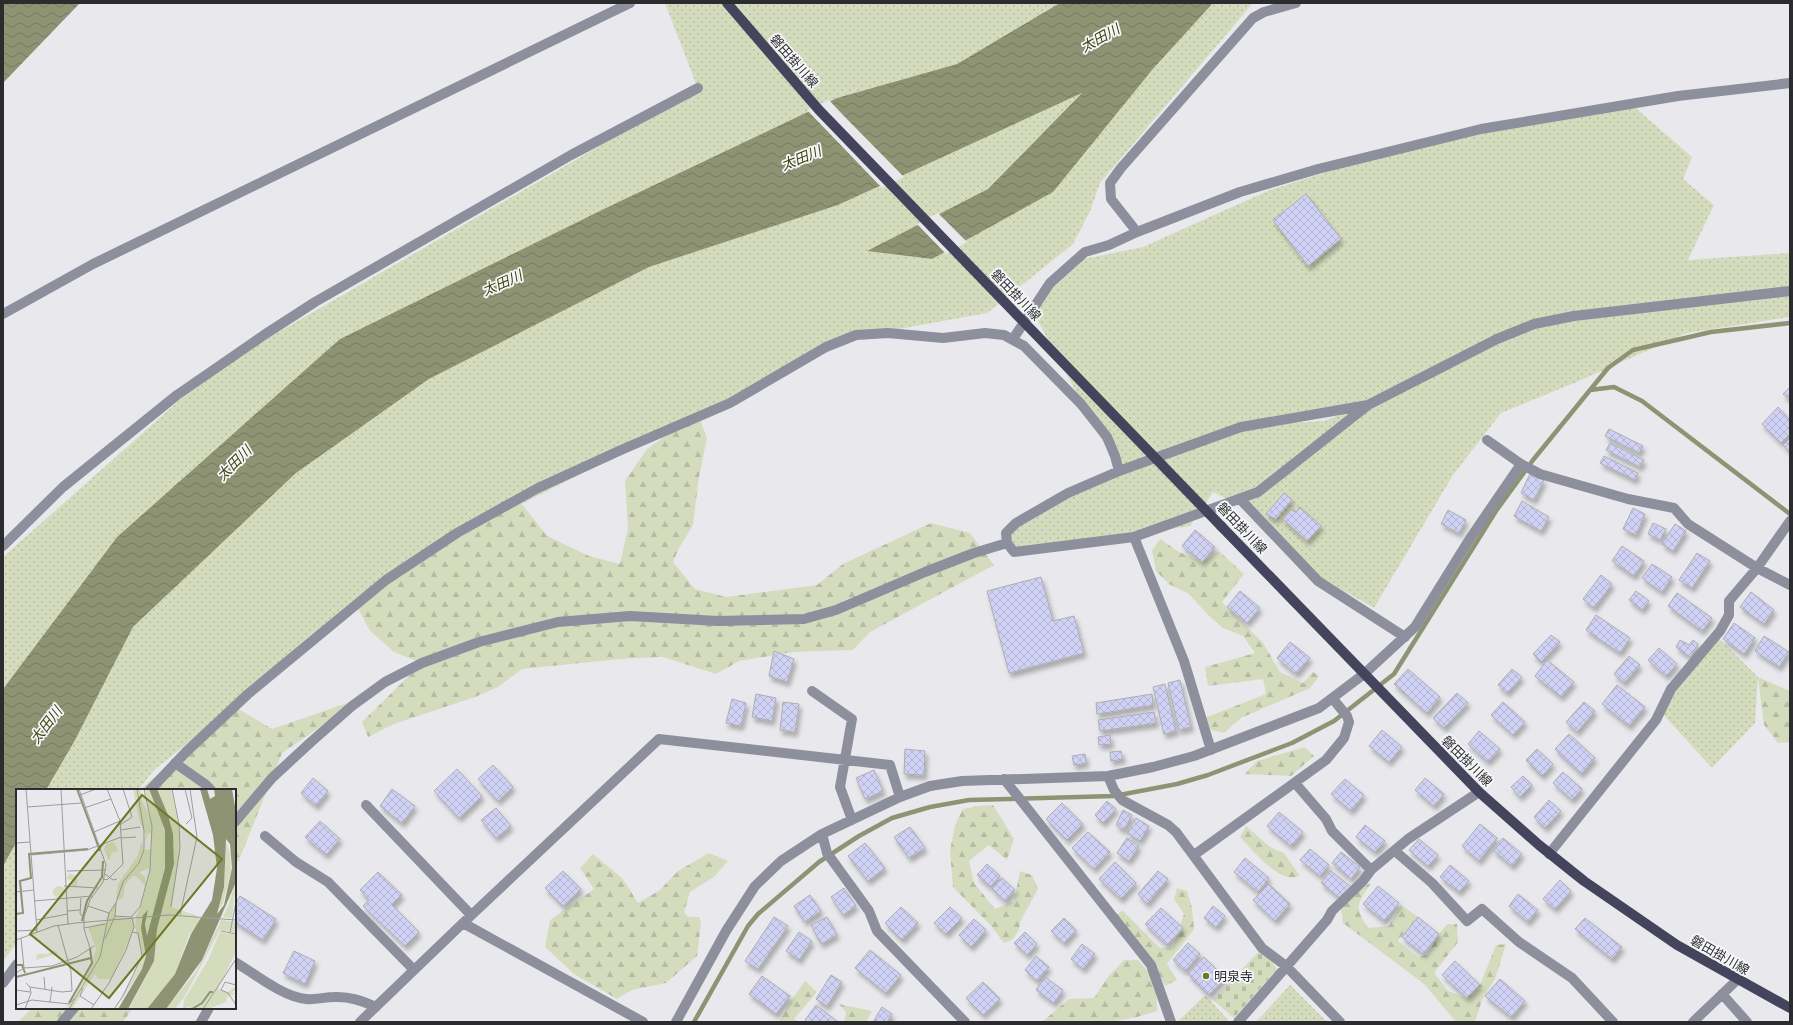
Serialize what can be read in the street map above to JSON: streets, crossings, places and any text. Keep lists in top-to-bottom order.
{
  "streets": {
    "main road": ["磐田掛川線"]
  },
  "water": ["太田川"],
  "places": ["明泉寺"]
}
